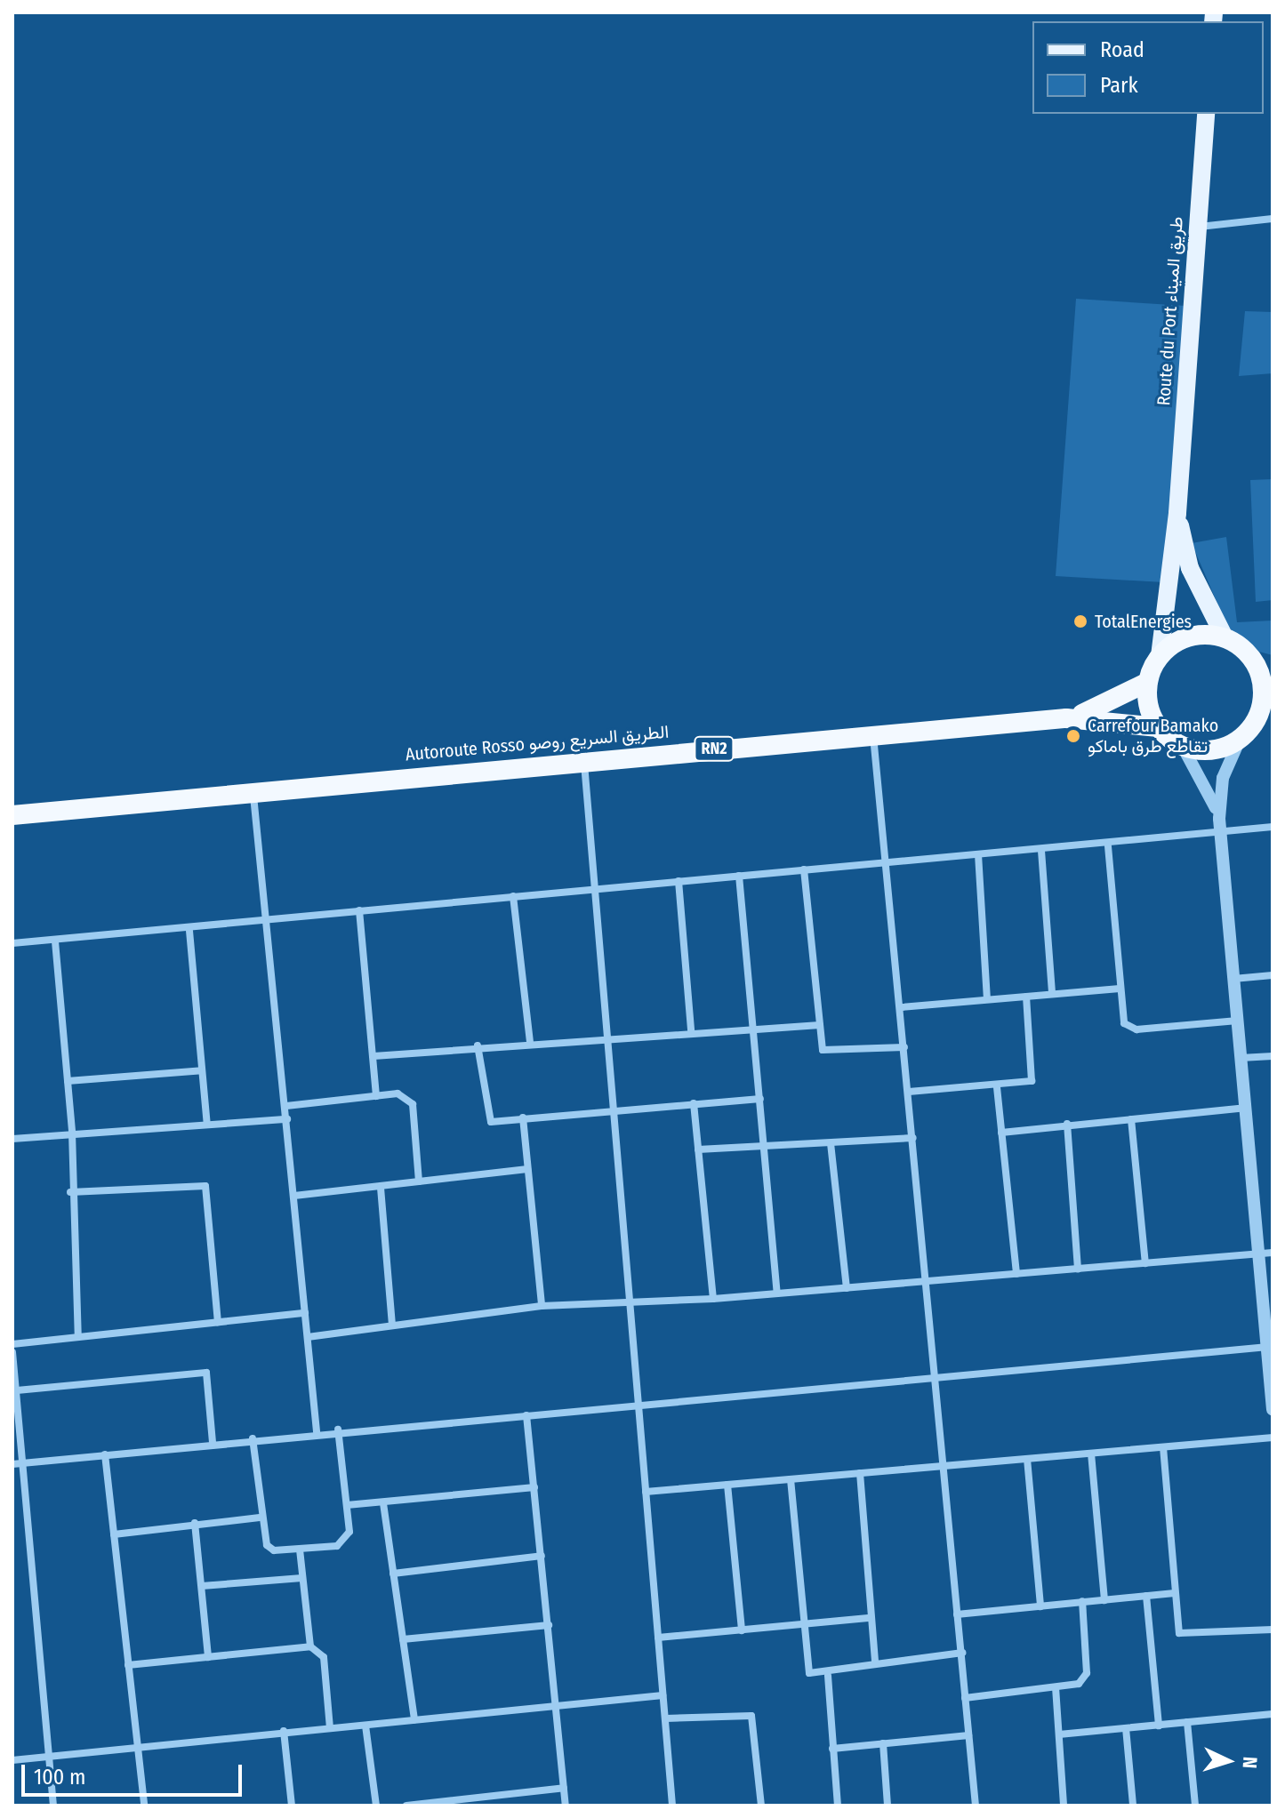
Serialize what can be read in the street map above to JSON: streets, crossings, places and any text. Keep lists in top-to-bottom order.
{
  "streets": {
    "highway": ["Autoroute Rosso الطريق السريع روصو", "RN2"],
    "main road": ["Route du Port طريق الميناء"]
  },
  "crossings": [
    ["Route du Port طريق الميناء", "Autoroute Rosso الطريق السريع روصو"]
  ],
  "places": ["TotalEnergies", "Carrefour Bamako تقاطع طرق باماكو"],
  "legend": ["Road", "Park"],
  "scale_bar": "100 m",
  "north": "right"
}
